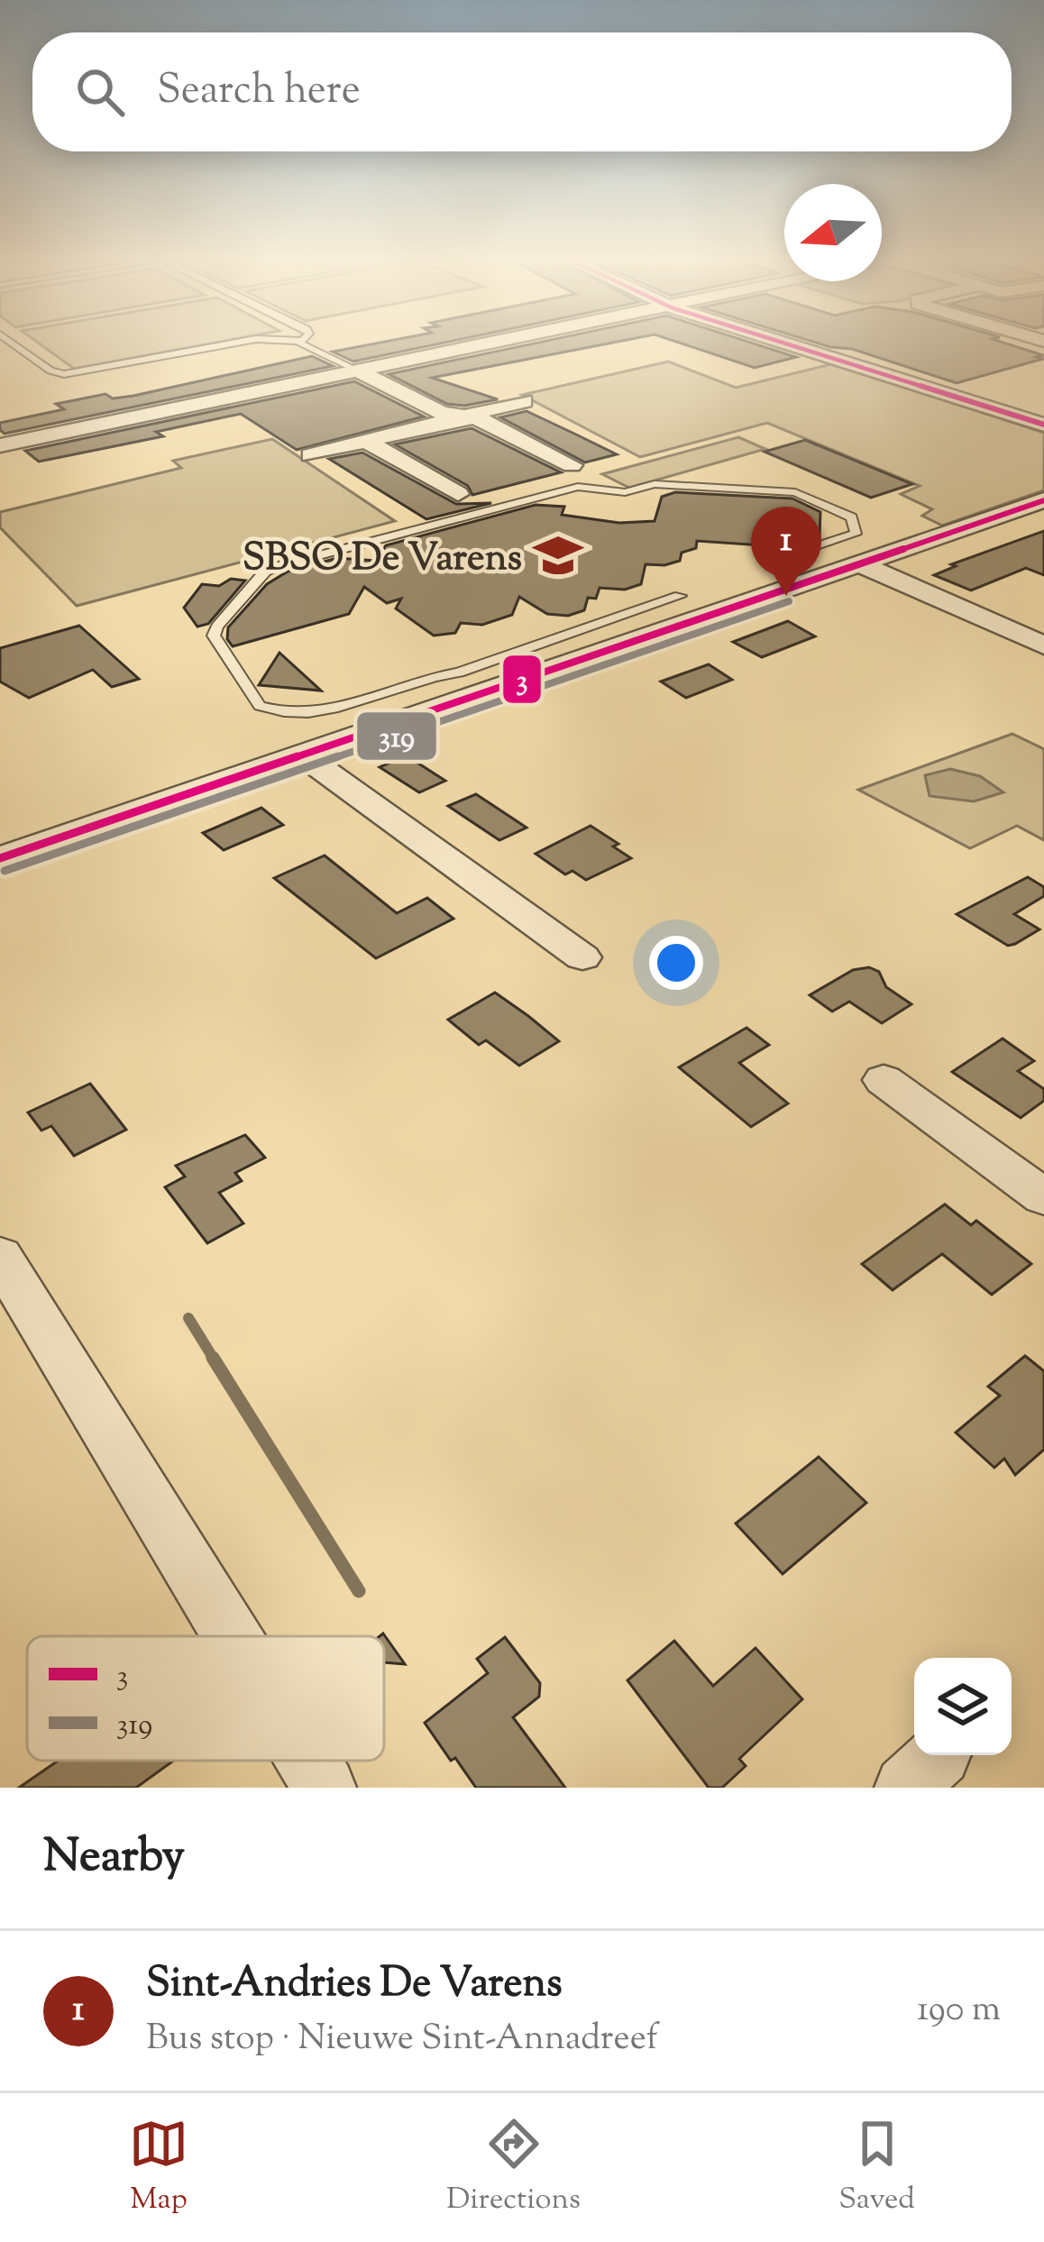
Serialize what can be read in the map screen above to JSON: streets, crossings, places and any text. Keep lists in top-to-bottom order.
{
  "places": {
    "school or university": ["SBSO De Varens"]
  },
  "lines": ["transit line 3", "transit line 319"],
  "legend": ["3", "319"],
  "north": "left",
  "page": {
    "search": "Search here",
    "pins": "1",
    "heading": "Nearby",
    "list": [
      {
        "mark": "1",
        "name": "Sint-Andries De Varens",
        "note": "Bus stop · Nieuwe Sint-Annadreef",
        "value": "190 m"
      }
    ],
    "nav": ["Map", "Directions", "Saved"]
  }
}
